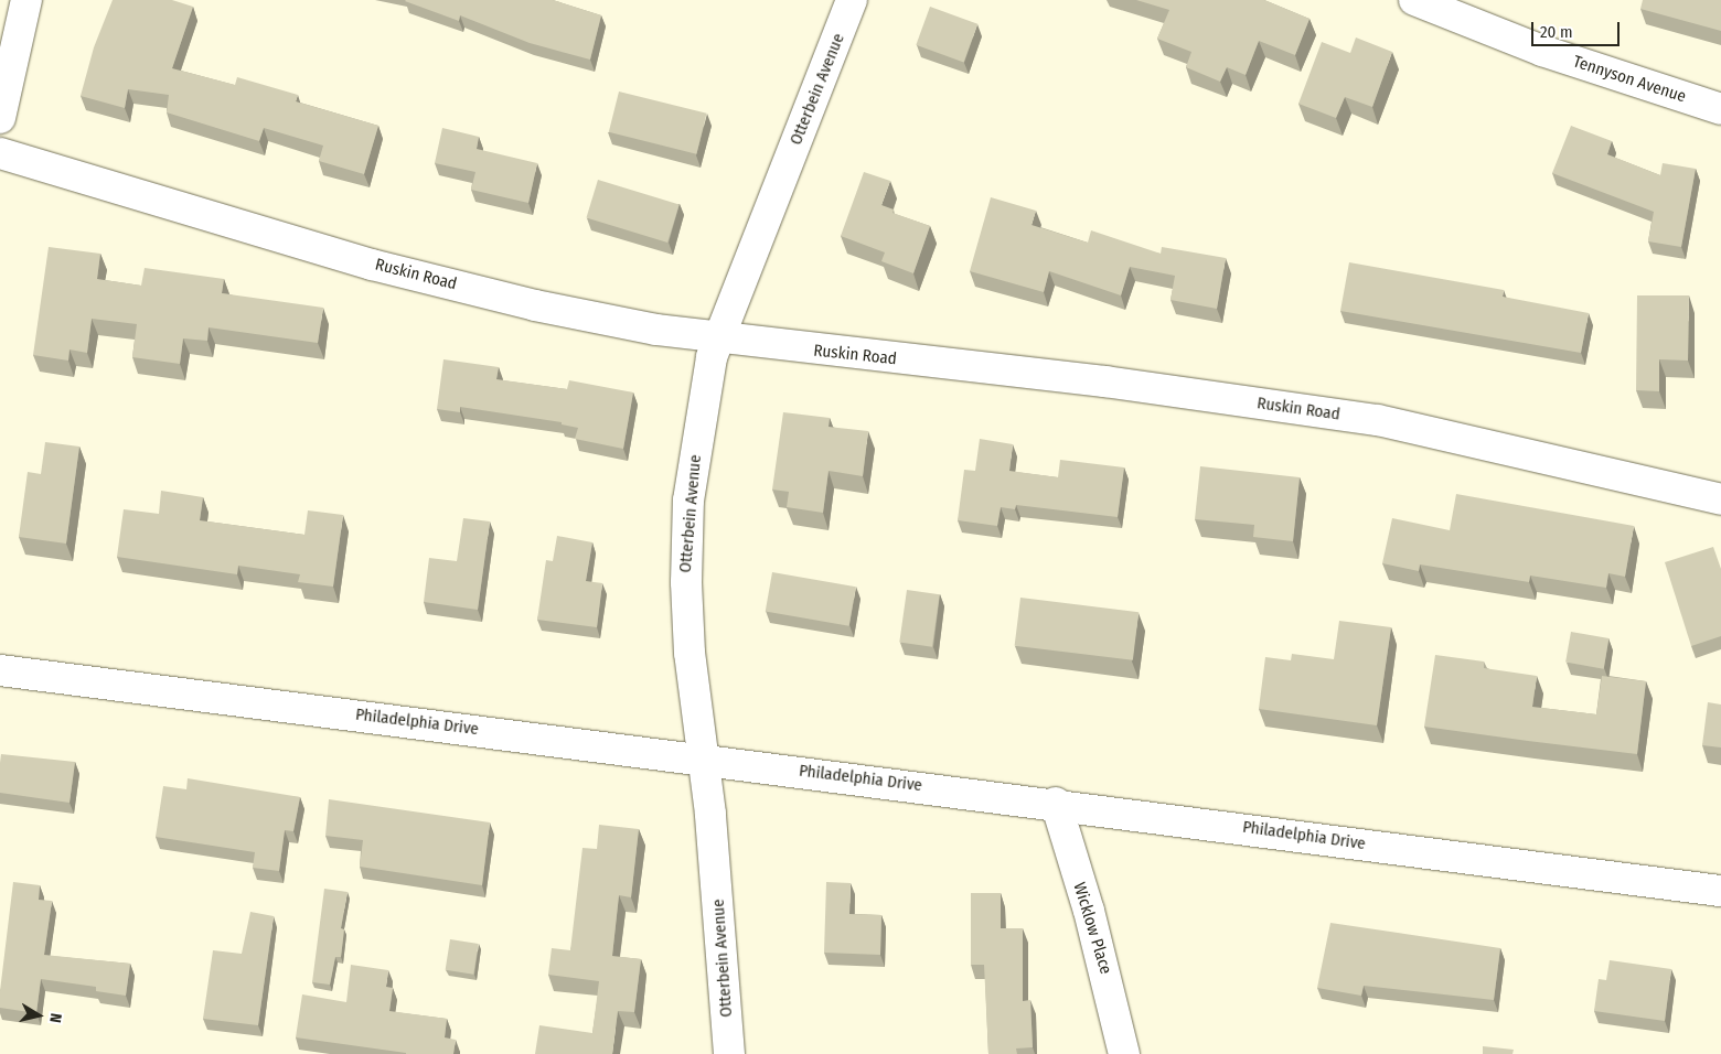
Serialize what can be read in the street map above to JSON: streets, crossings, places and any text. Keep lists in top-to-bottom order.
{
  "streets": {
    "street": [
      "Tennyson Avenue",
      "Otterbein Avenue",
      "Ruskin Road",
      "Philadelphia Drive",
      "Wicklow Place"
    ]
  },
  "crossings": [
    ["Otterbein Avenue", "Ruskin Road"],
    ["Otterbein Avenue", "Philadelphia Drive"],
    ["Philadelphia Drive", "Wicklow Place"]
  ],
  "scale_bar": "20 m",
  "north": "right"
}
